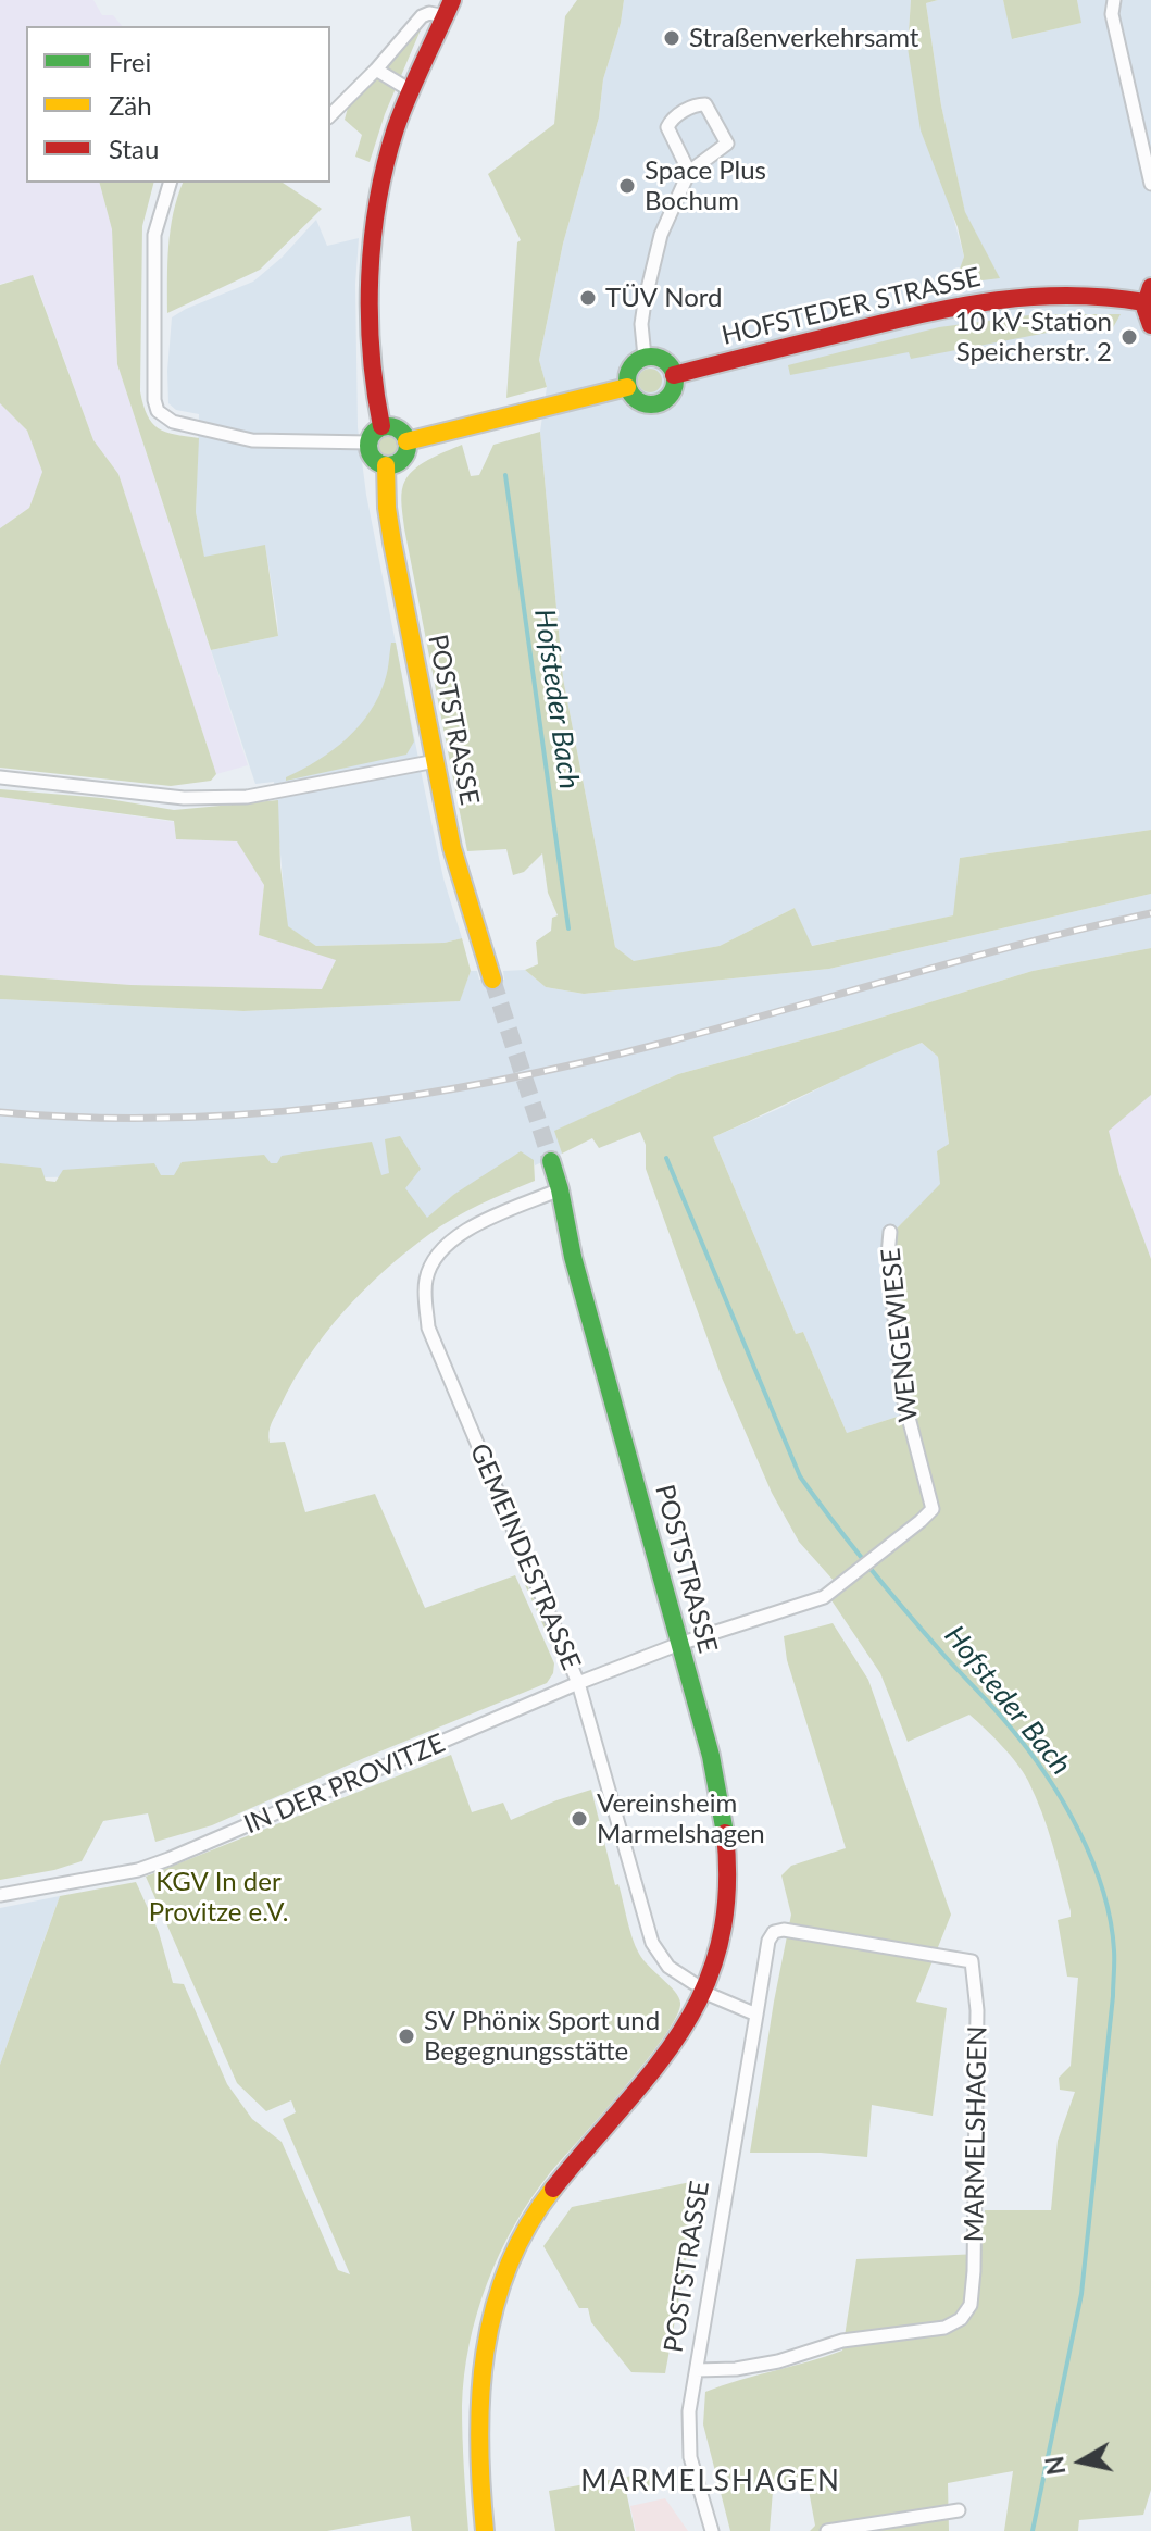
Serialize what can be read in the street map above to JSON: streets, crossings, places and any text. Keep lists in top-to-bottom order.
{
  "streets": {
    "street": [
      "HOFSTEDER STRASSE",
      "POSTSTRASSE",
      "WENGEWIESE",
      "GEMEINDESTRASSE",
      "IN DER PROVITZE",
      "MARMELSHAGEN"
    ]
  },
  "crossings": [
    ["POSTSTRASSE", "WENGEWIESE"],
    ["POSTSTRASSE", "GEMEINDESTRASSE"],
    ["POSTSTRASSE", "IN DER PROVITZE"],
    ["POSTSTRASSE", "MARMELSHAGEN"],
    ["WENGEWIESE", "IN DER PROVITZE"],
    ["GEMEINDESTRASSE", "IN DER PROVITZE"]
  ],
  "districts": ["MARMELSHAGEN"],
  "water": ["Hofsteder Bach"],
  "parks": ["KGV In der Provitze e.V."],
  "places": [
    "Straßenverkehrsamt",
    "Space Plus Bochum",
    "TÜV Nord",
    "10 kV-Station Speicherstr. 2",
    "Vereinsheim Marmelshagen",
    "SV Phönix Sport und Begegnungsstätte"
  ],
  "legend": ["Frei", "Zäh", "Stau"],
  "north": "left"
}
